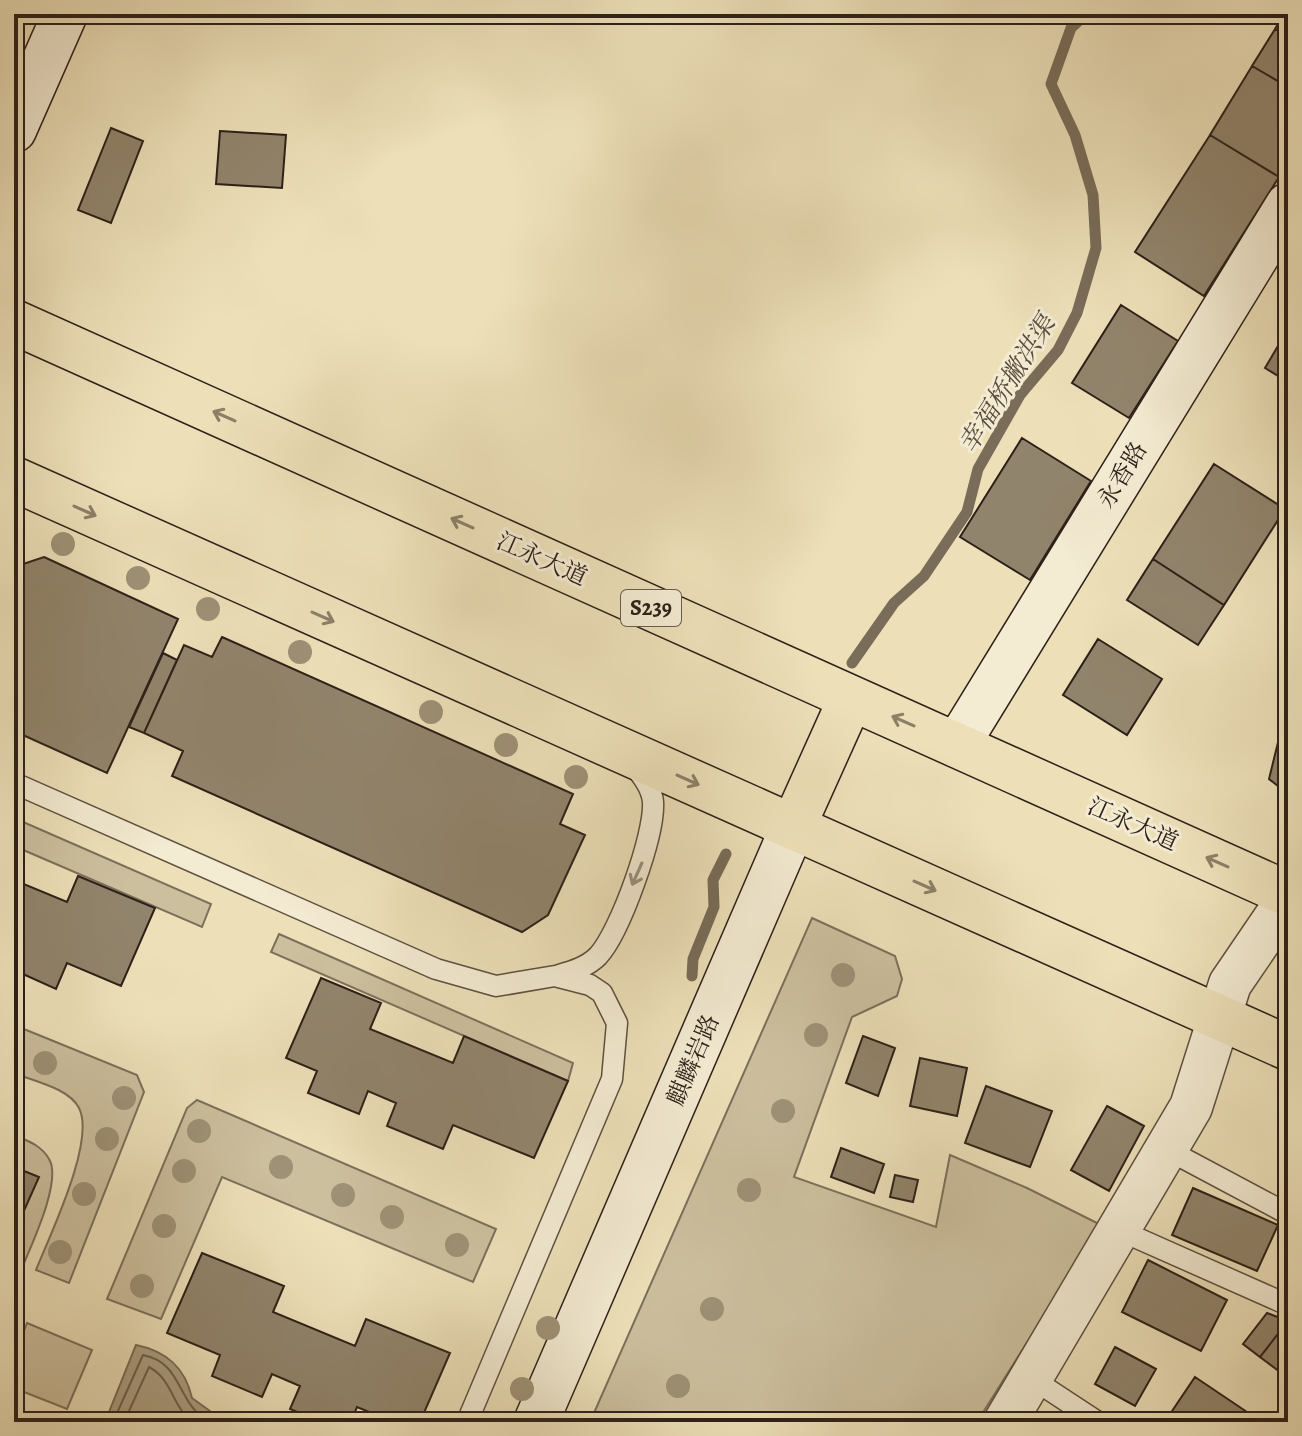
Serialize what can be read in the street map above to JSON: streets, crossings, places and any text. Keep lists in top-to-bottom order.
{
  "streets": {
    "main road": [
      "永香路",
      "江永大道",
      "S239",
      "麒麟岩路"
    ]
  },
  "crossings": [
    ["永香路", "江永大道"],
    ["江永大道", "麒麟岩路"]
  ],
  "water": ["幸福桥撇洪渠"]
}
